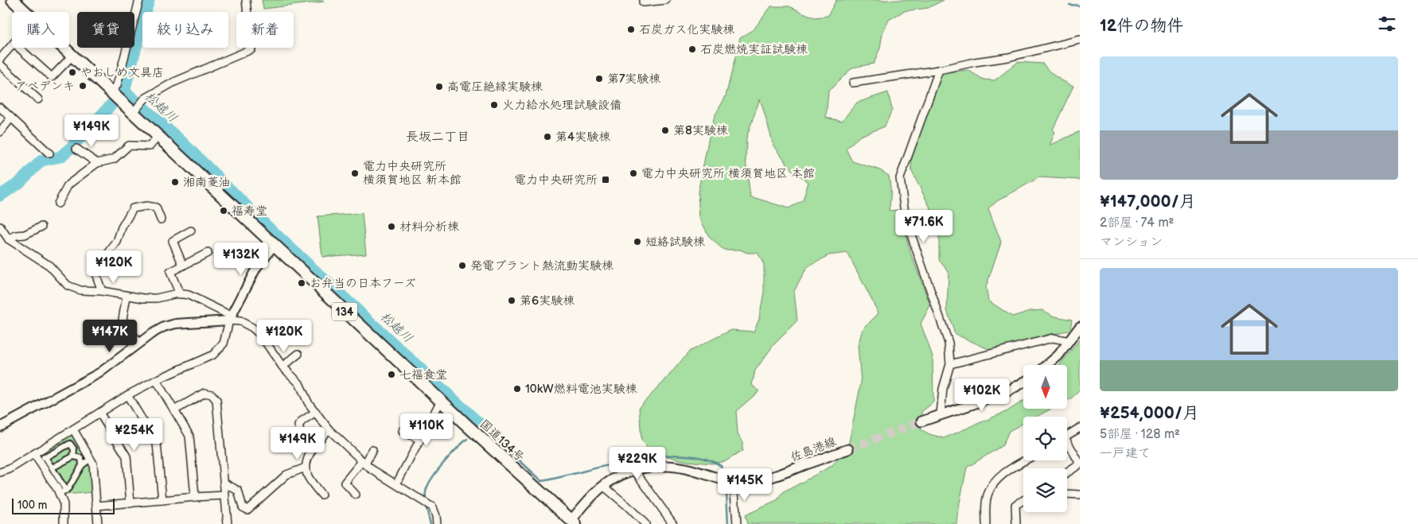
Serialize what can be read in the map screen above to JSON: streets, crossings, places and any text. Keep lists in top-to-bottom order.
{
  "streets": {
    "highway": ["134", "国道134号"],
    "main road": ["佐島港線"]
  },
  "crossings": [
    ["国道134号", "佐島港線"]
  ],
  "districts": ["長坂二丁目"],
  "water": ["松越川"],
  "places": {
    "other": [
      "石炭ガス化実験棟",
      "石炭燃焼実証試験棟",
      "やおしめ文具店",
      "第7実験棟",
      "アベデンキ",
      "高電圧絶縁実験棟",
      "火力給水処理試験設備",
      "第8実験棟",
      "第4実験棟",
      "電力中央研究所 横須賀地区 新本館",
      "電力中央研究所 横須賀地区 本館",
      "湘南菱油",
      "福寿堂",
      "材料分析棟",
      "短絡試験棟",
      "発電プラント熱流動実験棟",
      "お弁当の日本フーズ",
      "第6実験棟",
      "七福食堂",
      "10kW燃料電池実験棟"
    ],
    "transit": ["電力中央研究所"]
  },
  "scale_bar": "100 m",
  "north": "bottom",
  "page": {
    "heading": "12件の物件",
    "chip": [
      "購入",
      "賃貸",
      "絞り込み",
      "新着"
    ],
    "list": [
      {
        "name": "¥147,000/月",
        "note": "2部屋 · 74 m² · マンション"
      },
      {
        "name": "¥254,000/月",
        "note": "5部屋 · 128 m² · 一戸建て"
      }
    ],
    "price": [
      "¥149K",
      "¥71.6K",
      "¥132K",
      "¥120K",
      "¥147K",
      "¥120K",
      "¥102K",
      "¥110K",
      "¥254K",
      "¥149K",
      "¥229K",
      "¥145K"
    ],
    "scale": "100 m"
  }
}
